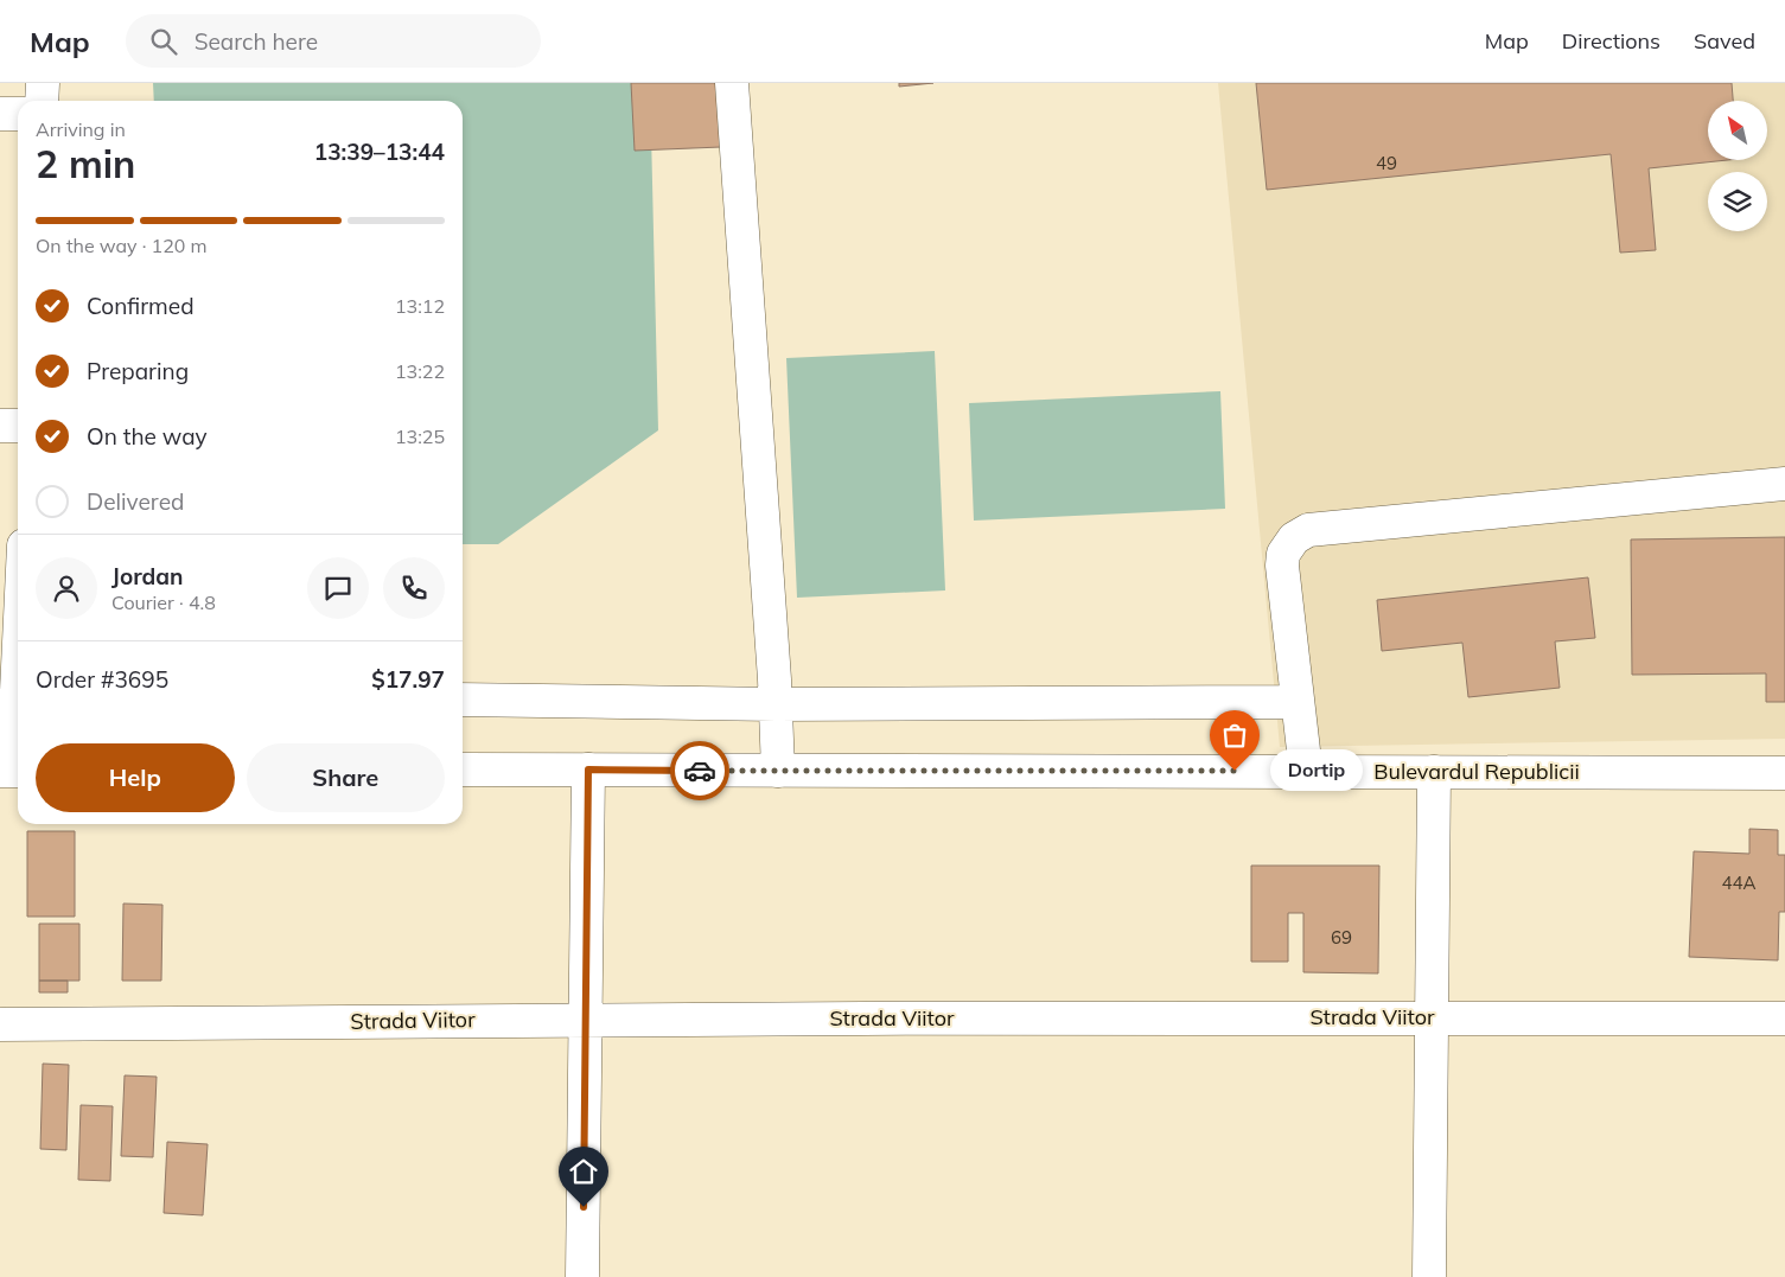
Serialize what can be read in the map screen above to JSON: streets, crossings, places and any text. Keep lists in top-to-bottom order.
{
  "streets": {
    "street": ["Bulevardul Republicii", "Strada Viitor"]
  },
  "places": ["Dortip"],
  "house_numbers": ["49", "44A", "69"],
  "north": "top left",
  "page": {
    "header": "Map",
    "search": "Search here",
    "nav": ["Map", "Directions", "Saved"],
    "heading": ["2 min", "Arriving in", "13:39–13:44"],
    "panel": [
      "Jordan",
      "Courier · 4.8",
      "Order #3695",
      "$17.97"
    ],
    "bar": "On the way · 120 m",
    "list": [
      ["Confirmed", "13:12"],
      ["Preparing", "13:22"],
      ["On the way", "13:25"],
      "Delivered"
    ],
    "buttons": ["Help", "Share"],
    "bubble": "Dortip"
  }
}
